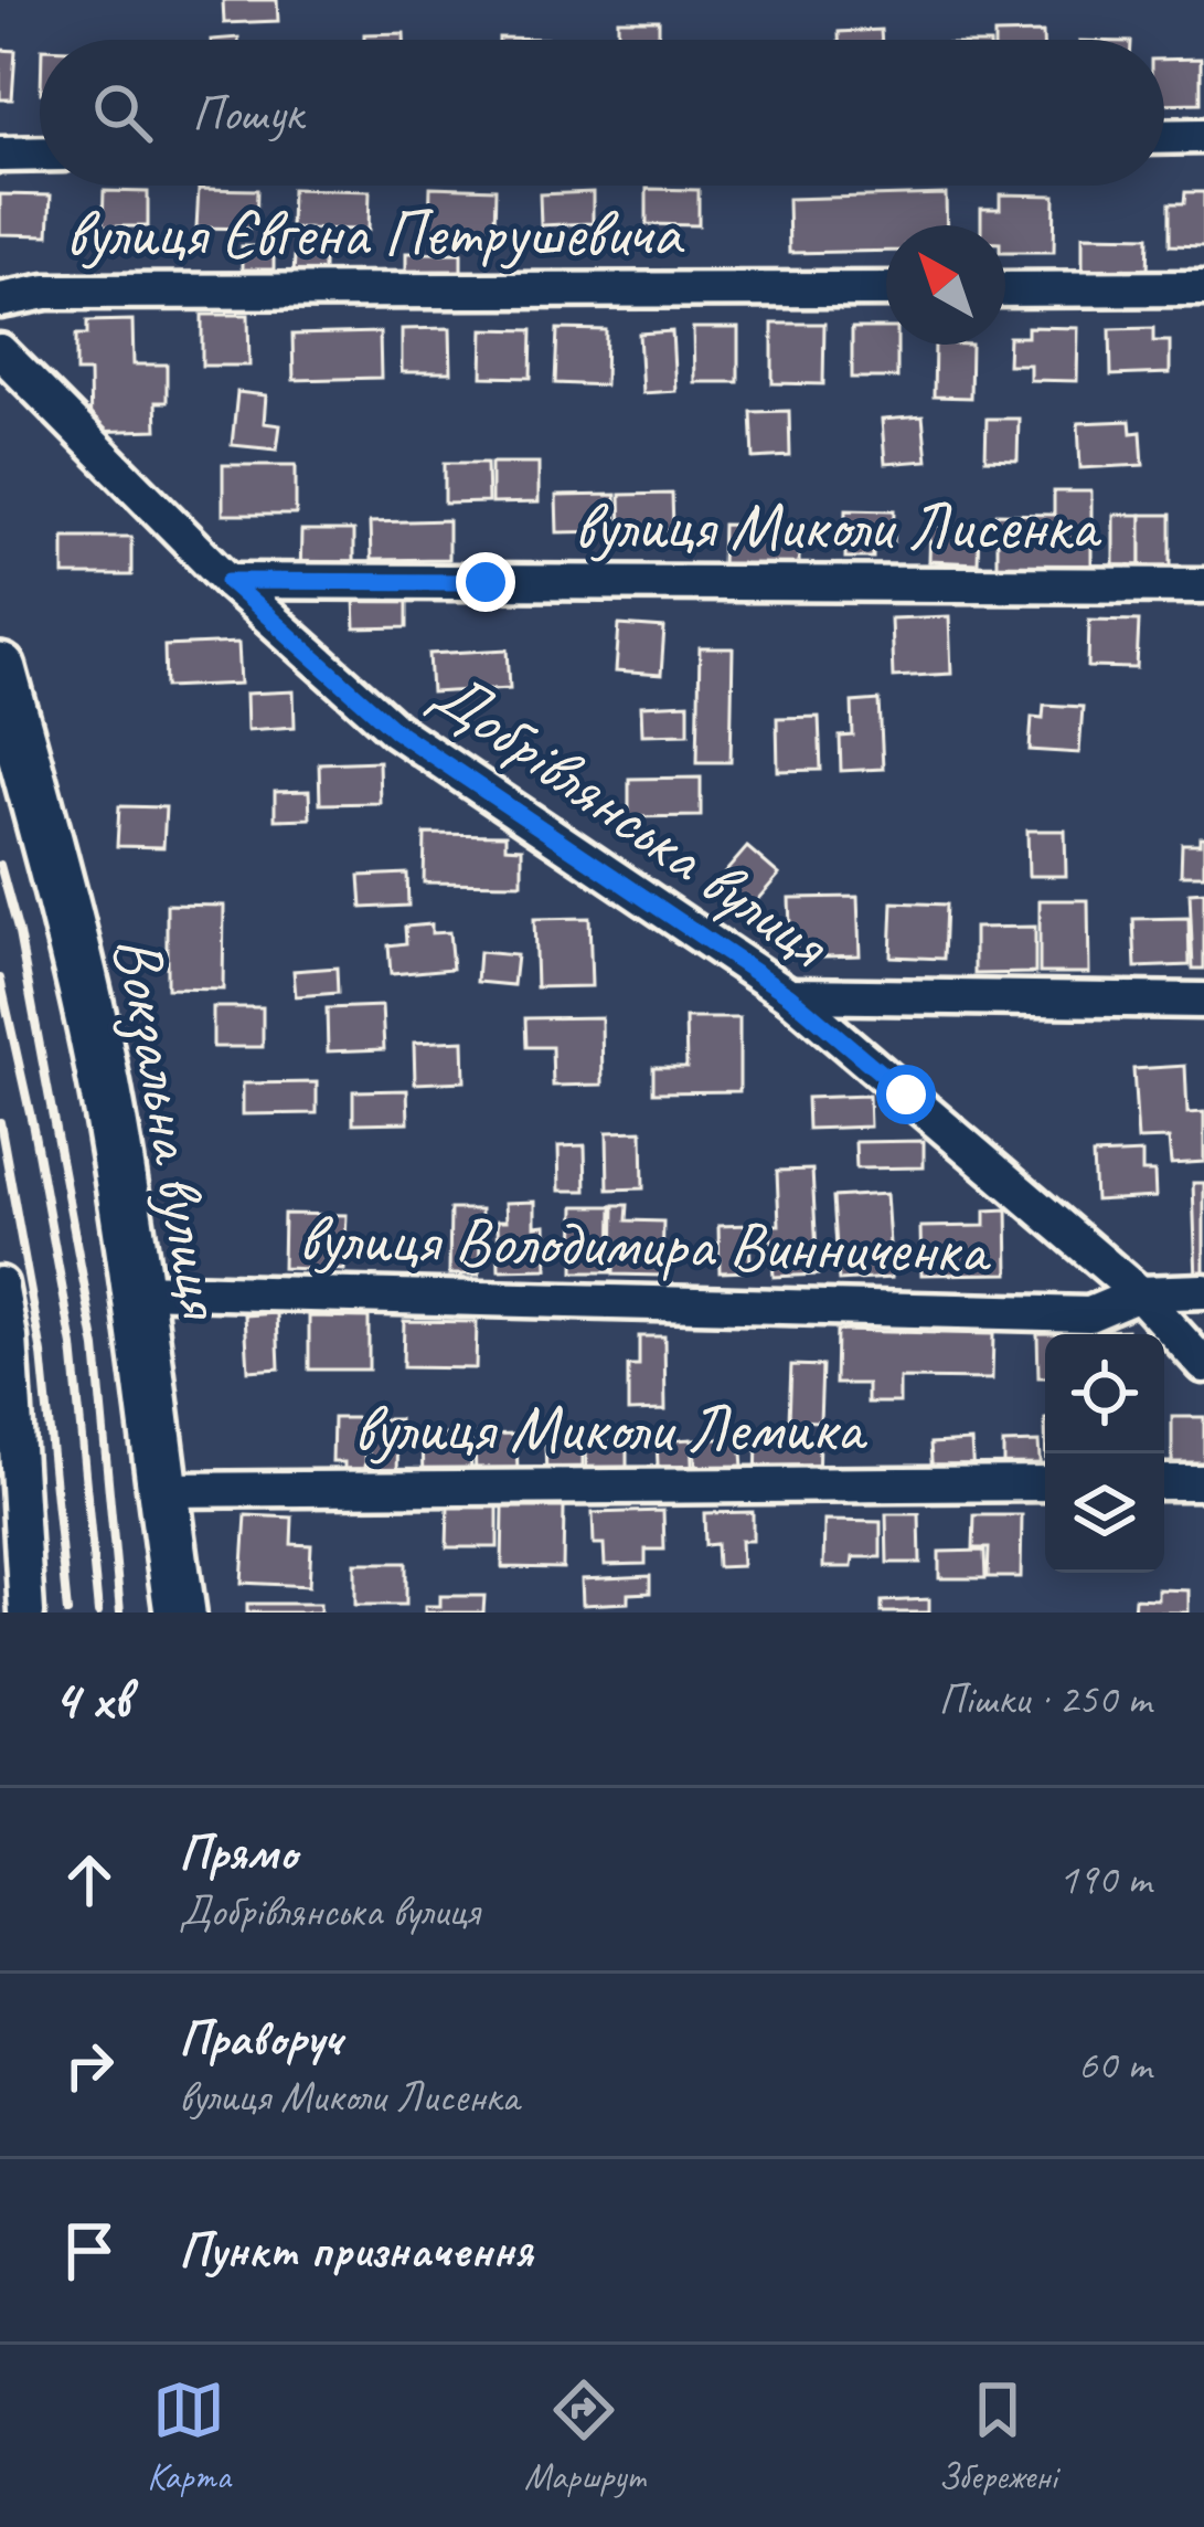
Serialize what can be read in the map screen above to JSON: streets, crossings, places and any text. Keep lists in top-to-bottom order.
{
  "streets": {
    "street": [
      "вулиця Євгена Петрушевича",
      "вулиця Миколи Лисенка",
      "Добрівлянська вулиця",
      "Вокзальна вулиця",
      "вулиця Володимира Винниченка",
      "вулиця Миколи Лемика"
    ]
  },
  "crossings": [
    ["вулиця Миколи Лисенка", "Добрівлянська вулиця"],
    ["Добрівлянська вулиця", "вулиця Володимира Винниченка"],
    ["Вокзальна вулиця", "вулиця Володимира Винниченка"],
    ["Вокзальна вулиця", "вулиця Миколи Лемика"]
  ],
  "north": "top left",
  "page": {
    "search": "Пошук",
    "heading": ["4 хв", "Пішки · 250 m"],
    "list": [
      ["Прямо", "Добрівлянська вулиця", "190 m"],
      ["Праворуч", "вулиця Миколи Лисенка", "60 m"],
      "Пункт призначення"
    ],
    "nav": ["Карта", "Маршрут", "Збережені"]
  }
}
